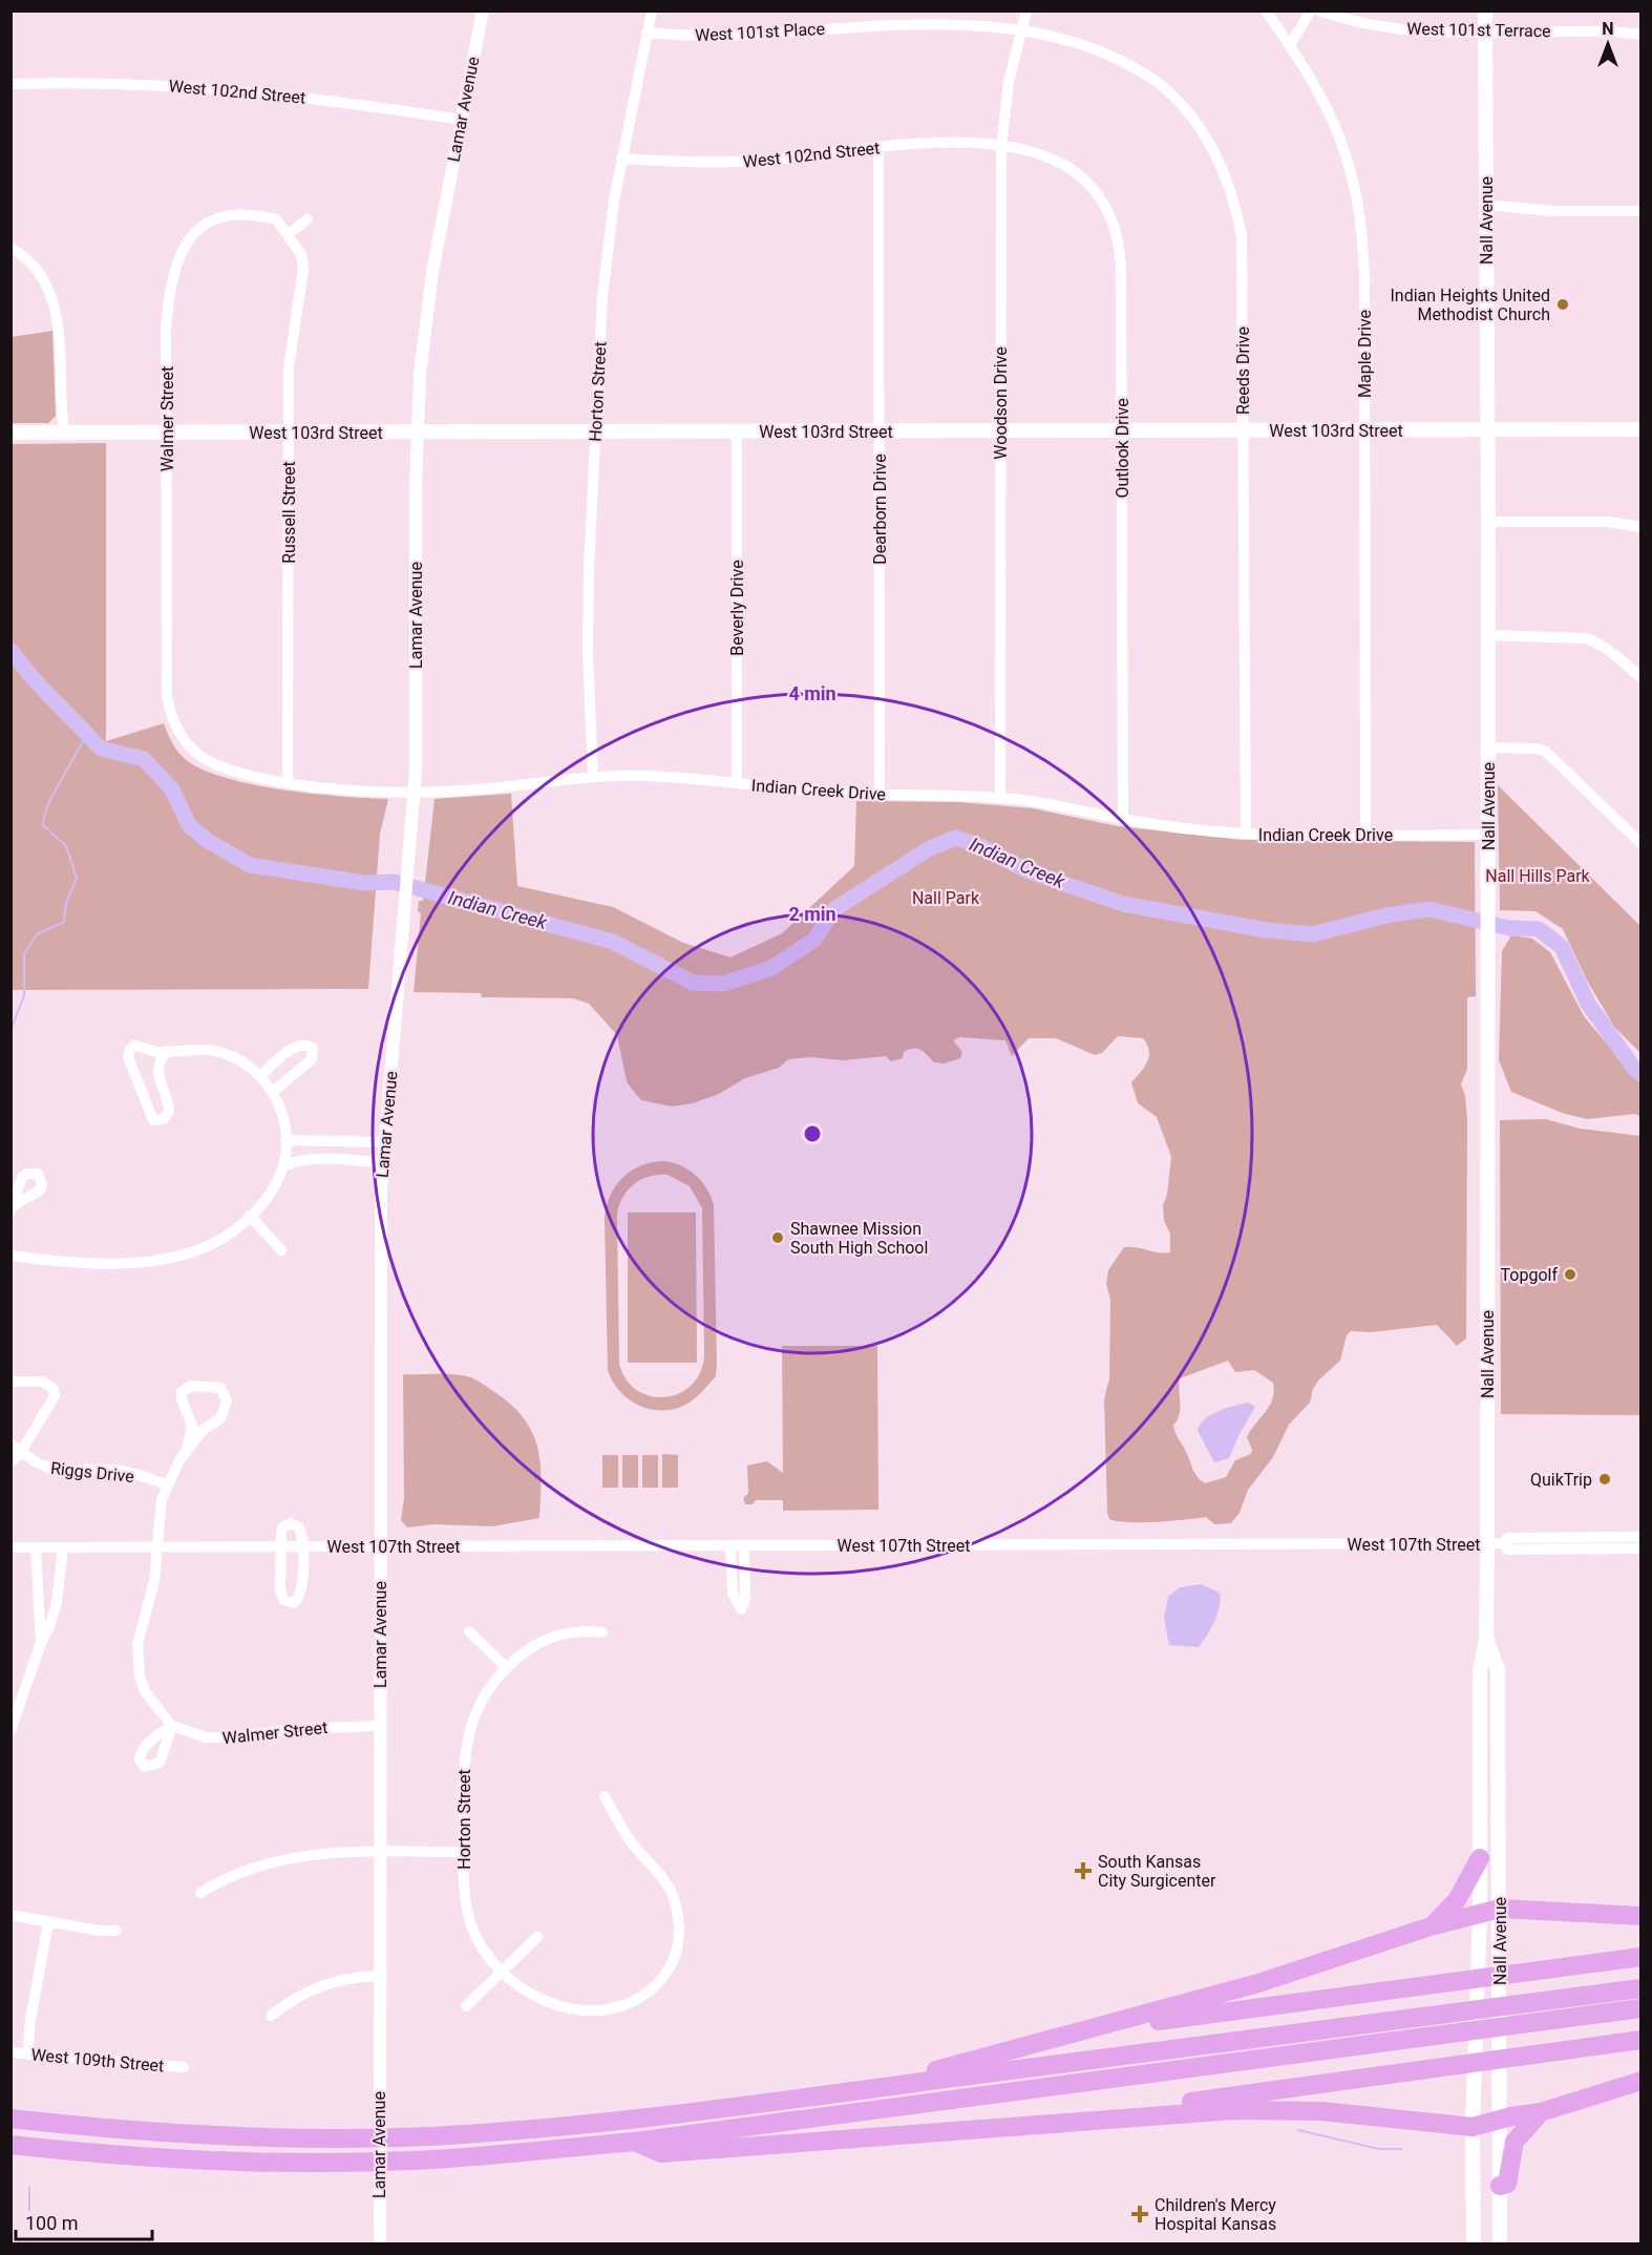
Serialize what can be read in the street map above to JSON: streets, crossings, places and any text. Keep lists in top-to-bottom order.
{
  "streets": {
    "main road": ["Nall Avenue", "West 103rd Street"],
    "street": [
      "West 101st Terrace",
      "West 101st Place",
      "West 102nd Street",
      "Lamar Avenue",
      "Maple Drive",
      "Reeds Drive",
      "Horton Street",
      "Woodson Drive",
      "Walmer Street",
      "Outlook Drive",
      "Dearborn Drive",
      "Russell Street",
      "Beverly Drive",
      "Indian Creek Drive",
      "Riggs Drive",
      "West 107th Street",
      "West 109th Street"
    ]
  },
  "crossings": [
    ["West 101st Terrace", "Nall Avenue"],
    ["West 101st Place", "Reeds Drive"],
    ["West 101st Place", "Horton Street"],
    ["West 101st Place", "Woodson Drive"],
    ["West 102nd Street", "Lamar Avenue"],
    ["West 102nd Street", "Horton Street"],
    ["West 102nd Street", "Woodson Drive"],
    ["West 102nd Street", "Outlook Drive"],
    ["West 102nd Street", "Dearborn Drive"],
    ["Lamar Avenue", "Walmer Street"],
    ["Lamar Avenue", "West 103rd Street"],
    ["Lamar Avenue", "Indian Creek Drive"],
    ["Lamar Avenue", "West 107th Street"],
    ["Nall Avenue", "West 103rd Street"],
    ["Nall Avenue", "Indian Creek Drive"],
    ["Nall Avenue", "West 107th Street"],
    ["Maple Drive", "West 103rd Street"],
    ["Maple Drive", "Indian Creek Drive"],
    ["Reeds Drive", "Woodson Drive"],
    ["Reeds Drive", "West 103rd Street"],
    ["Reeds Drive", "Indian Creek Drive"],
    ["Horton Street", "West 103rd Street"],
    ["Horton Street", "Indian Creek Drive"],
    ["Woodson Drive", "West 103rd Street"],
    ["Woodson Drive", "Outlook Drive"],
    ["Woodson Drive", "Indian Creek Drive"],
    ["Walmer Street", "West 103rd Street"],
    ["Walmer Street", "Russell Street"],
    ["Walmer Street", "Indian Creek Drive"],
    ["Walmer Street", "Riggs Drive"],
    ["Walmer Street", "West 107th Street"],
    ["West 103rd Street", "Outlook Drive"],
    ["West 103rd Street", "Dearborn Drive"],
    ["West 103rd Street", "Russell Street"],
    ["West 103rd Street", "Beverly Drive"],
    ["Outlook Drive", "Indian Creek Drive"],
    ["Dearborn Drive", "Indian Creek Drive"],
    ["Russell Street", "Indian Creek Drive"],
    ["Beverly Drive", "Indian Creek Drive"]
  ],
  "water": ["Indian Creek"],
  "parks": ["Nall Hills Park", "Nall Park"],
  "places": {
    "other": [
      "Indian Heights United Methodist Church",
      "Shawnee Mission South High School",
      "Topgolf",
      "QuikTrip"
    ],
    "health": ["South Kansas City Surgicenter", "Children's Mercy Hospital Kansas"]
  },
  "scale_bar": "100 m",
  "north": "top",
  "rings": ["4 min", "2 min"]
}
